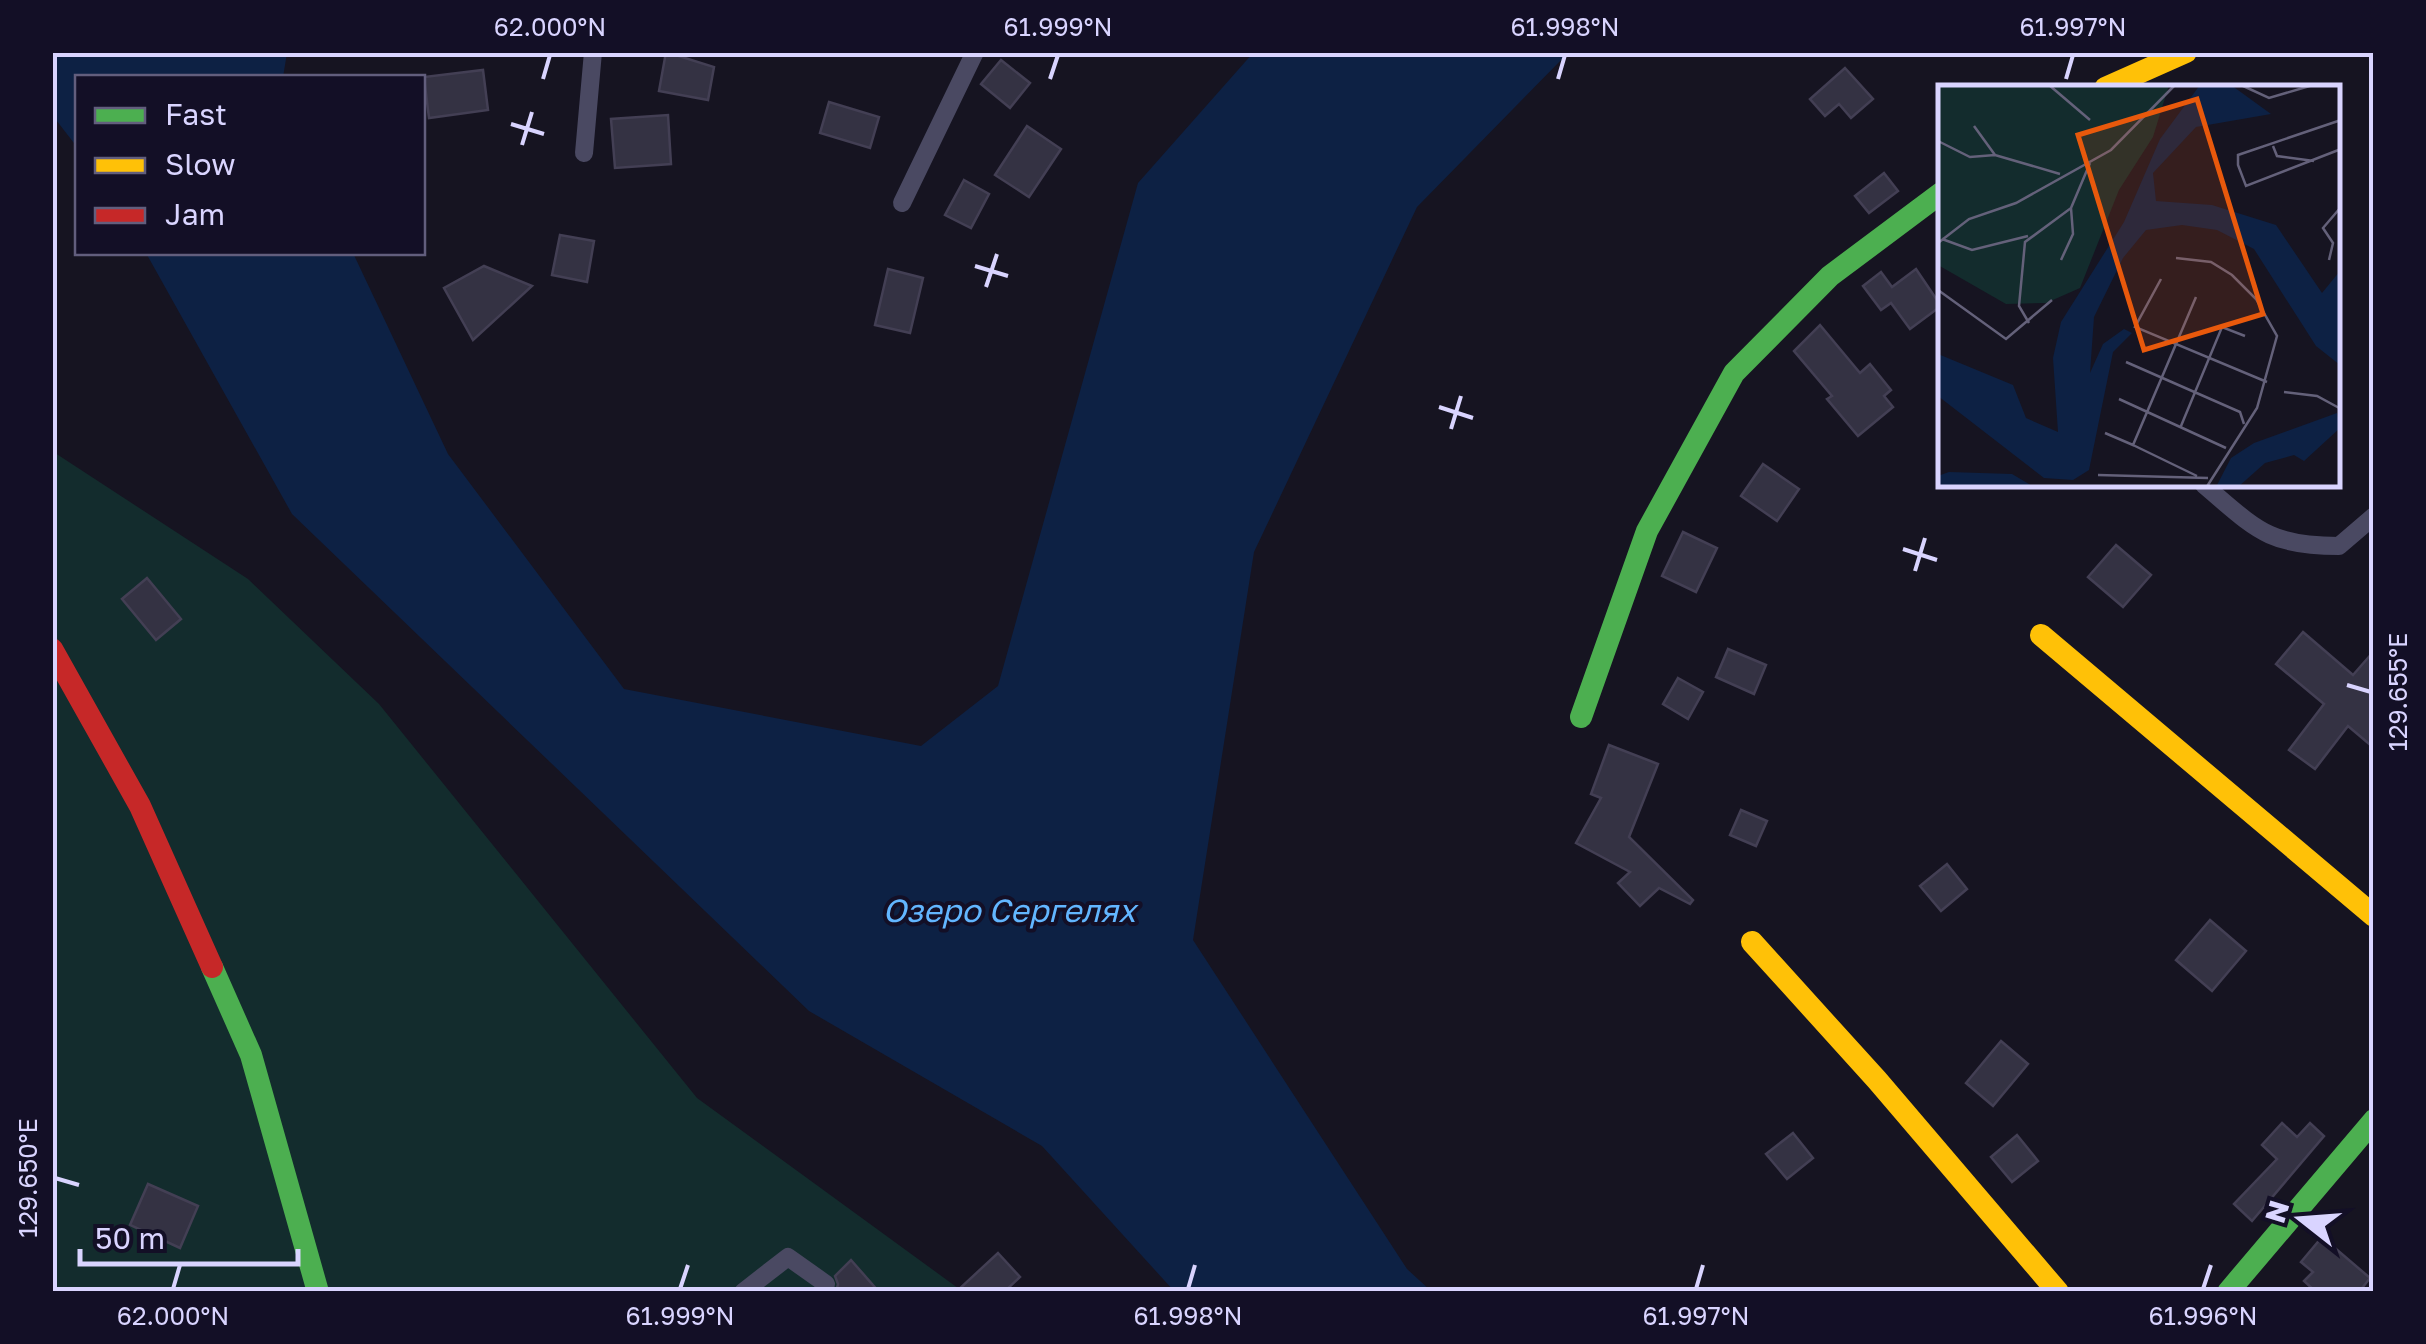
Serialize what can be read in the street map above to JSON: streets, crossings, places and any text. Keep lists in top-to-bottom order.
{
  "water": ["Озеро Сергелях"],
  "legend": ["Fast", "Slow", "Jam"],
  "scale_bar": "50 m",
  "north": "left",
  "coordinates": [
    "62.000°N",
    "61.999°N",
    "61.998°N",
    "61.997°N",
    "129.655°E",
    "129.650°E",
    "61.996°N"
  ]
}
